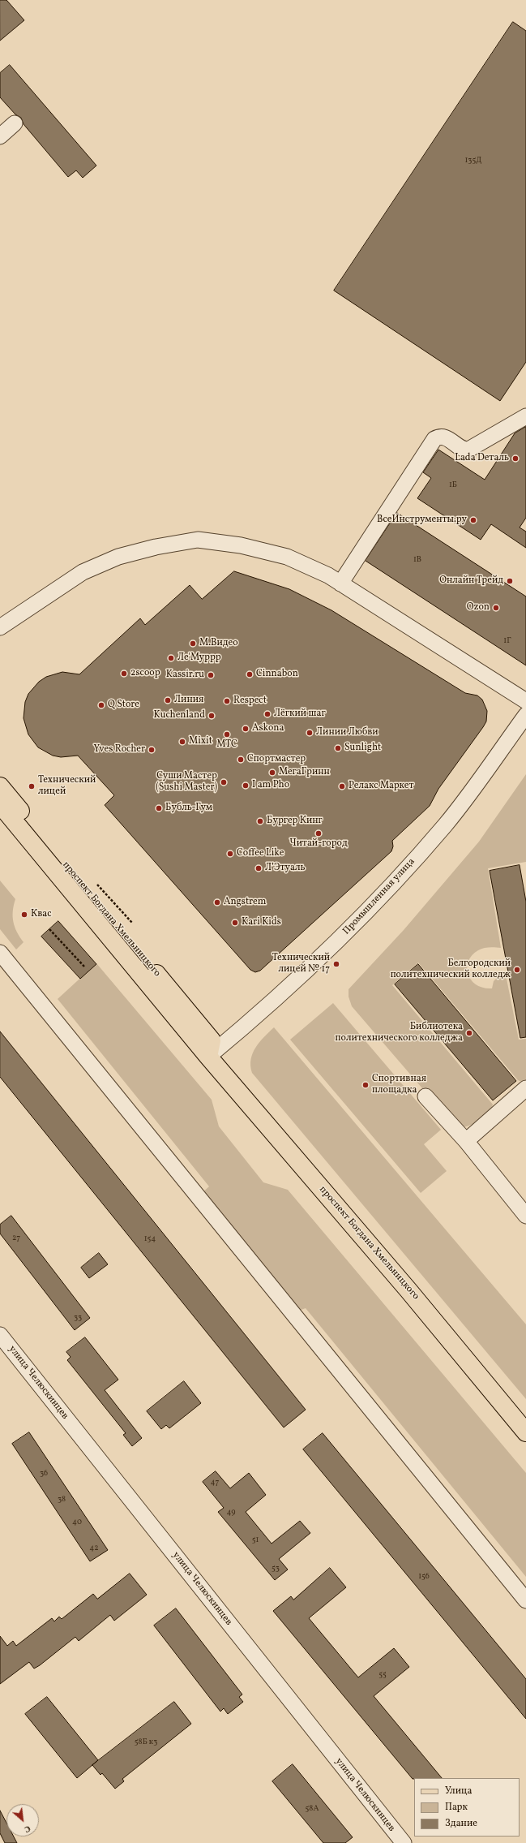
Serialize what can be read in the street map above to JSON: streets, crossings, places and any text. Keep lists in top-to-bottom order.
{
  "streets": {
    "main road": ["проспект Богдана Хмельницкого"],
    "street": ["Промышленная улица", "улица Челюскинцев"]
  },
  "crossings": [
    ["Промышленная улица", "проспект Богдана Хмельницкого"]
  ],
  "places": [
    "Lada Dеталь",
    "ВсеИнструменты.ру",
    "Онлайн Трейд",
    "Ozon",
    "М.Видео",
    "Ле'Муррр",
    "2scoop",
    "Cinnabon",
    "Kassir.ru",
    "Линия",
    "Respect",
    "Q Store",
    "Лёгкий шаг",
    "Kuchenland",
    "Askona",
    "Линии Любви",
    "МТС",
    "Mixit",
    "Sunlight",
    "Yves Rocher",
    "Спортмастер",
    "МегаГринн",
    "Суши Мастер (Sushi Master)",
    "I am Pho",
    "Технический лицей",
    "Релакс Маркет",
    "Бубль-Гум",
    "Бургер Кинг",
    "Читай-город",
    "Coffee Like",
    "Л’Этуаль",
    "Angstrem",
    "Квас",
    "Kari Kids",
    "Технический лицей № 17",
    "Белгородский политехнический колледж",
    "Библиотека политехнического колледжа",
    "Спортивная площадка"
  ],
  "house_numbers": [
    "135Д",
    "1Б",
    "1В",
    "1Г",
    "27",
    "154",
    "33",
    "36",
    "47",
    "38",
    "49",
    "40",
    "51",
    "42",
    "53",
    "156",
    "55",
    "58Б к3",
    "58А"
  ],
  "legend": ["Улица", "Парк", "Здание"],
  "north": "bottom right"
}
